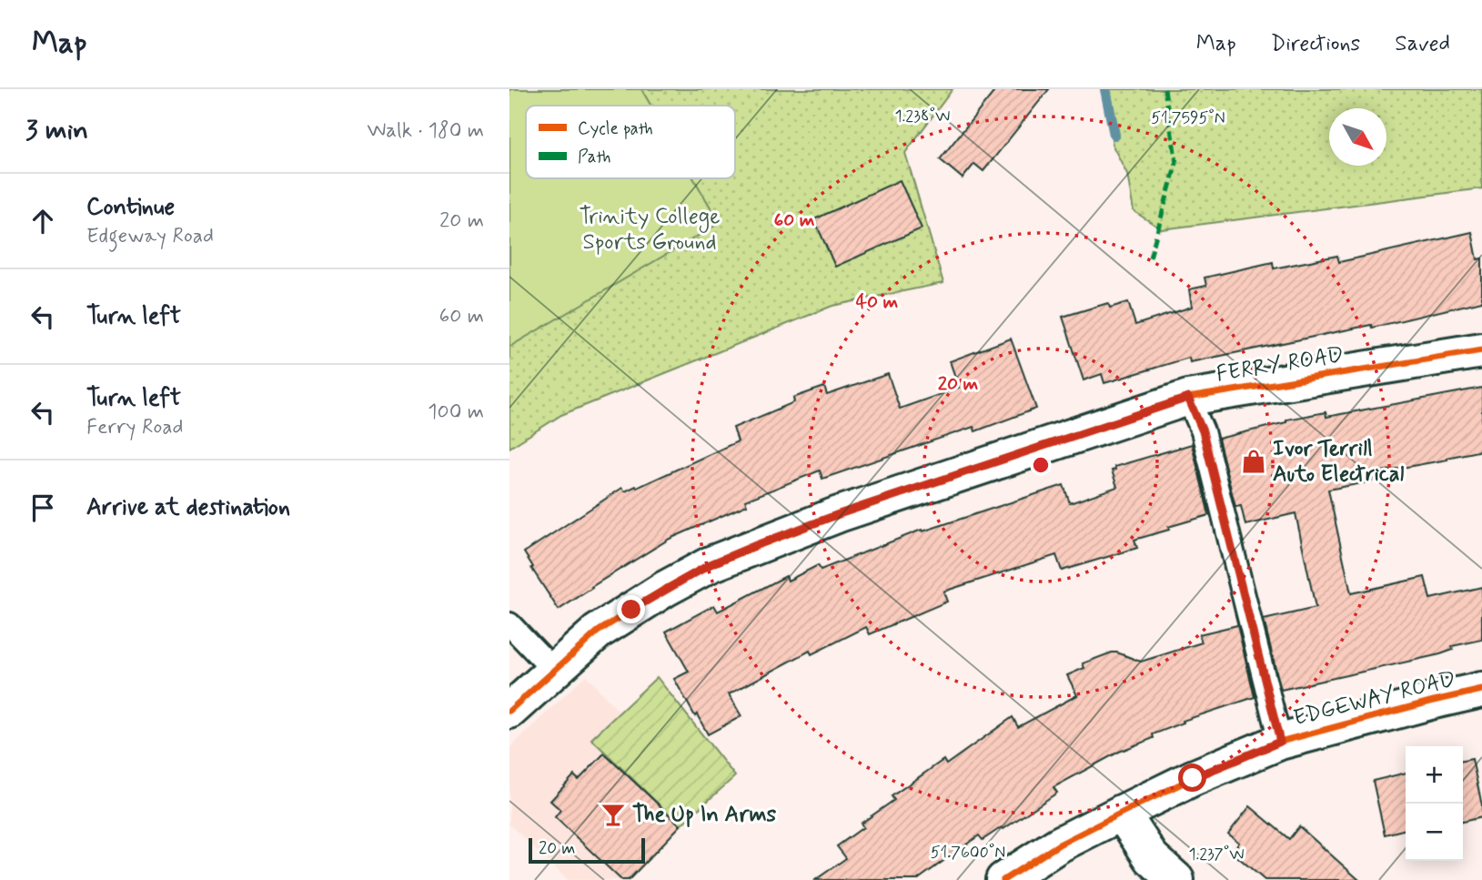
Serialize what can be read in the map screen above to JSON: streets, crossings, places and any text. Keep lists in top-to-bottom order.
{
  "streets": {
    "street": ["FERRY ROAD", "EDGEWAY ROAD"]
  },
  "parks": ["Trinity College Sports Ground"],
  "places": {
    "shop": ["Ivor Terrill Auto Electrical"],
    "bar": ["The Up In Arms"]
  },
  "legend": ["Cycle path", "Path"],
  "scale_bar": "20 m",
  "north": "bottom right",
  "page": {
    "header": "Map",
    "nav": ["Map", "Directions", "Saved"],
    "heading": ["3 min", "Walk · 180 m"],
    "list": [
      ["Continue", "Edgeway Road", "20 m"],
      ["Turn left", "60 m"],
      ["Turn left", "Ferry Road", "100 m"],
      "Arrive at destination"
    ],
    "map_buttons": ["+", "−"],
    "scale": "20 m"
  },
  "coordinates": [
    "1.238°W",
    "51.7595°N",
    "51.7600°N",
    "1.237°W"
  ],
  "rings": ["60 m", "40 m", "20 m"]
}
